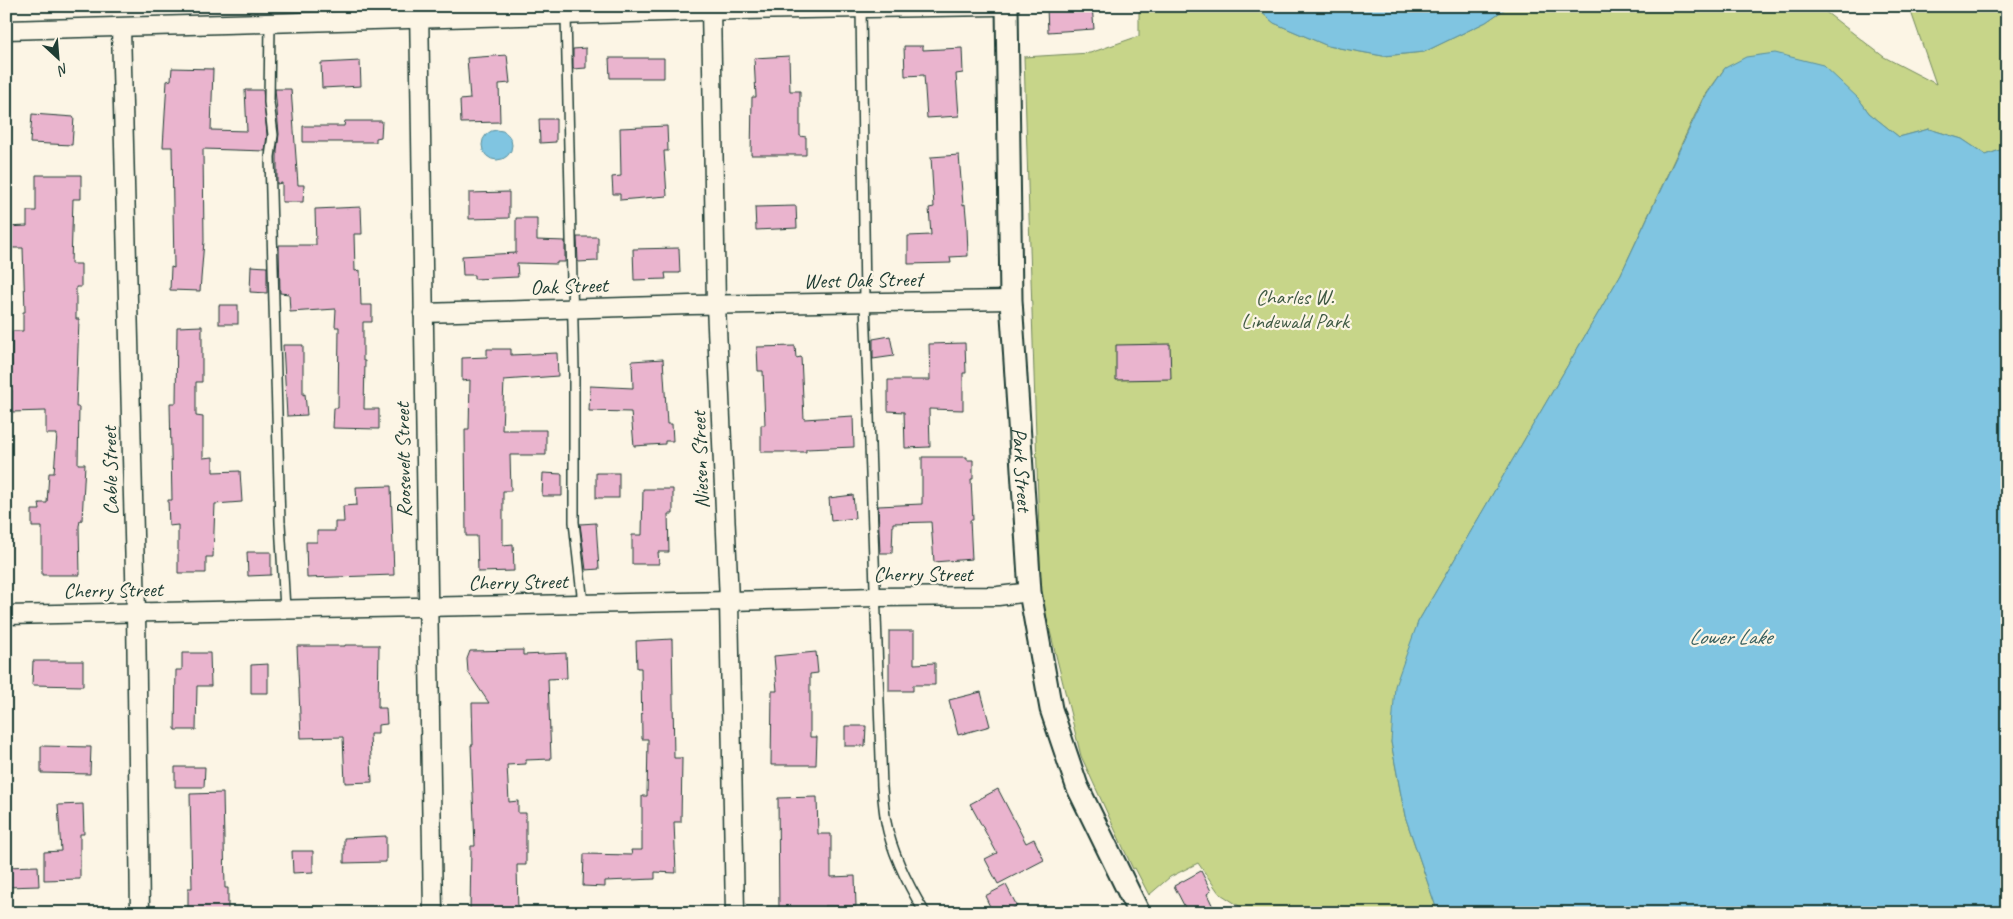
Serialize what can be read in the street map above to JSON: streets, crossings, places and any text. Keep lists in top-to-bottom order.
{
  "streets": {
    "street": [
      "West Oak Street",
      "Oak Street",
      "Roosevelt Street",
      "Niesen Street",
      "Park Street",
      "Cable Street",
      "Cherry Street"
    ]
  },
  "crossings": [
    ["West Oak Street", "Oak Street"],
    ["West Oak Street", "Niesen Street"],
    ["West Oak Street", "Park Street"],
    ["Oak Street", "Roosevelt Street"],
    ["Oak Street", "Niesen Street"],
    ["Roosevelt Street", "Cherry Street"],
    ["Niesen Street", "Cherry Street"],
    ["Park Street", "Cherry Street"],
    ["Cable Street", "Cherry Street"]
  ],
  "water": ["Lower Lake"],
  "parks": ["Charles W. Lindewald Park"],
  "north": "bottom right"
}
